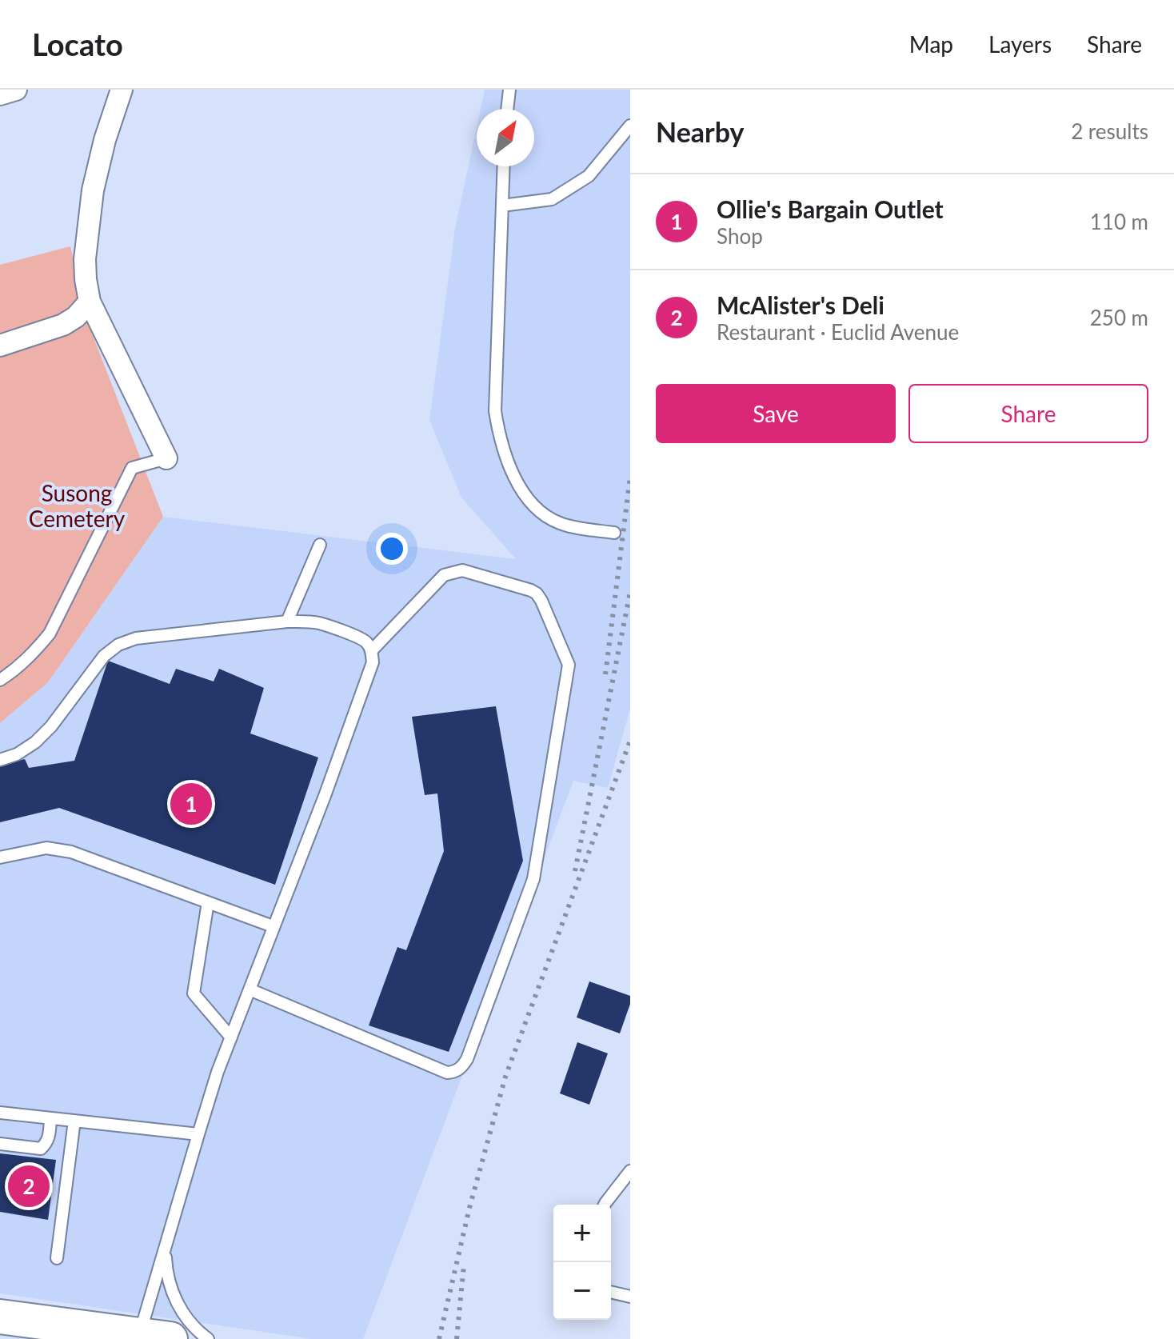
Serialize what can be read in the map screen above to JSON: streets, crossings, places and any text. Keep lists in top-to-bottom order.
{
  "parks": ["Susong Cemetery"],
  "north": "top right",
  "page": {
    "header": "Locato",
    "nav": ["Map", "Layers", "Share"],
    "heading": ["Nearby", "2 results"],
    "list": [
      {
        "mark": "1",
        "name": "Ollie's Bargain Outlet",
        "note": "Shop",
        "value": "110 m"
      },
      {
        "mark": "2",
        "name": "McAlister's Deli",
        "note": "Restaurant · Euclid Avenue",
        "value": "250 m"
      }
    ],
    "buttons": ["Save", "Share"],
    "pins": ["1", "2"],
    "map_buttons": ["+", "−"]
  }
}
